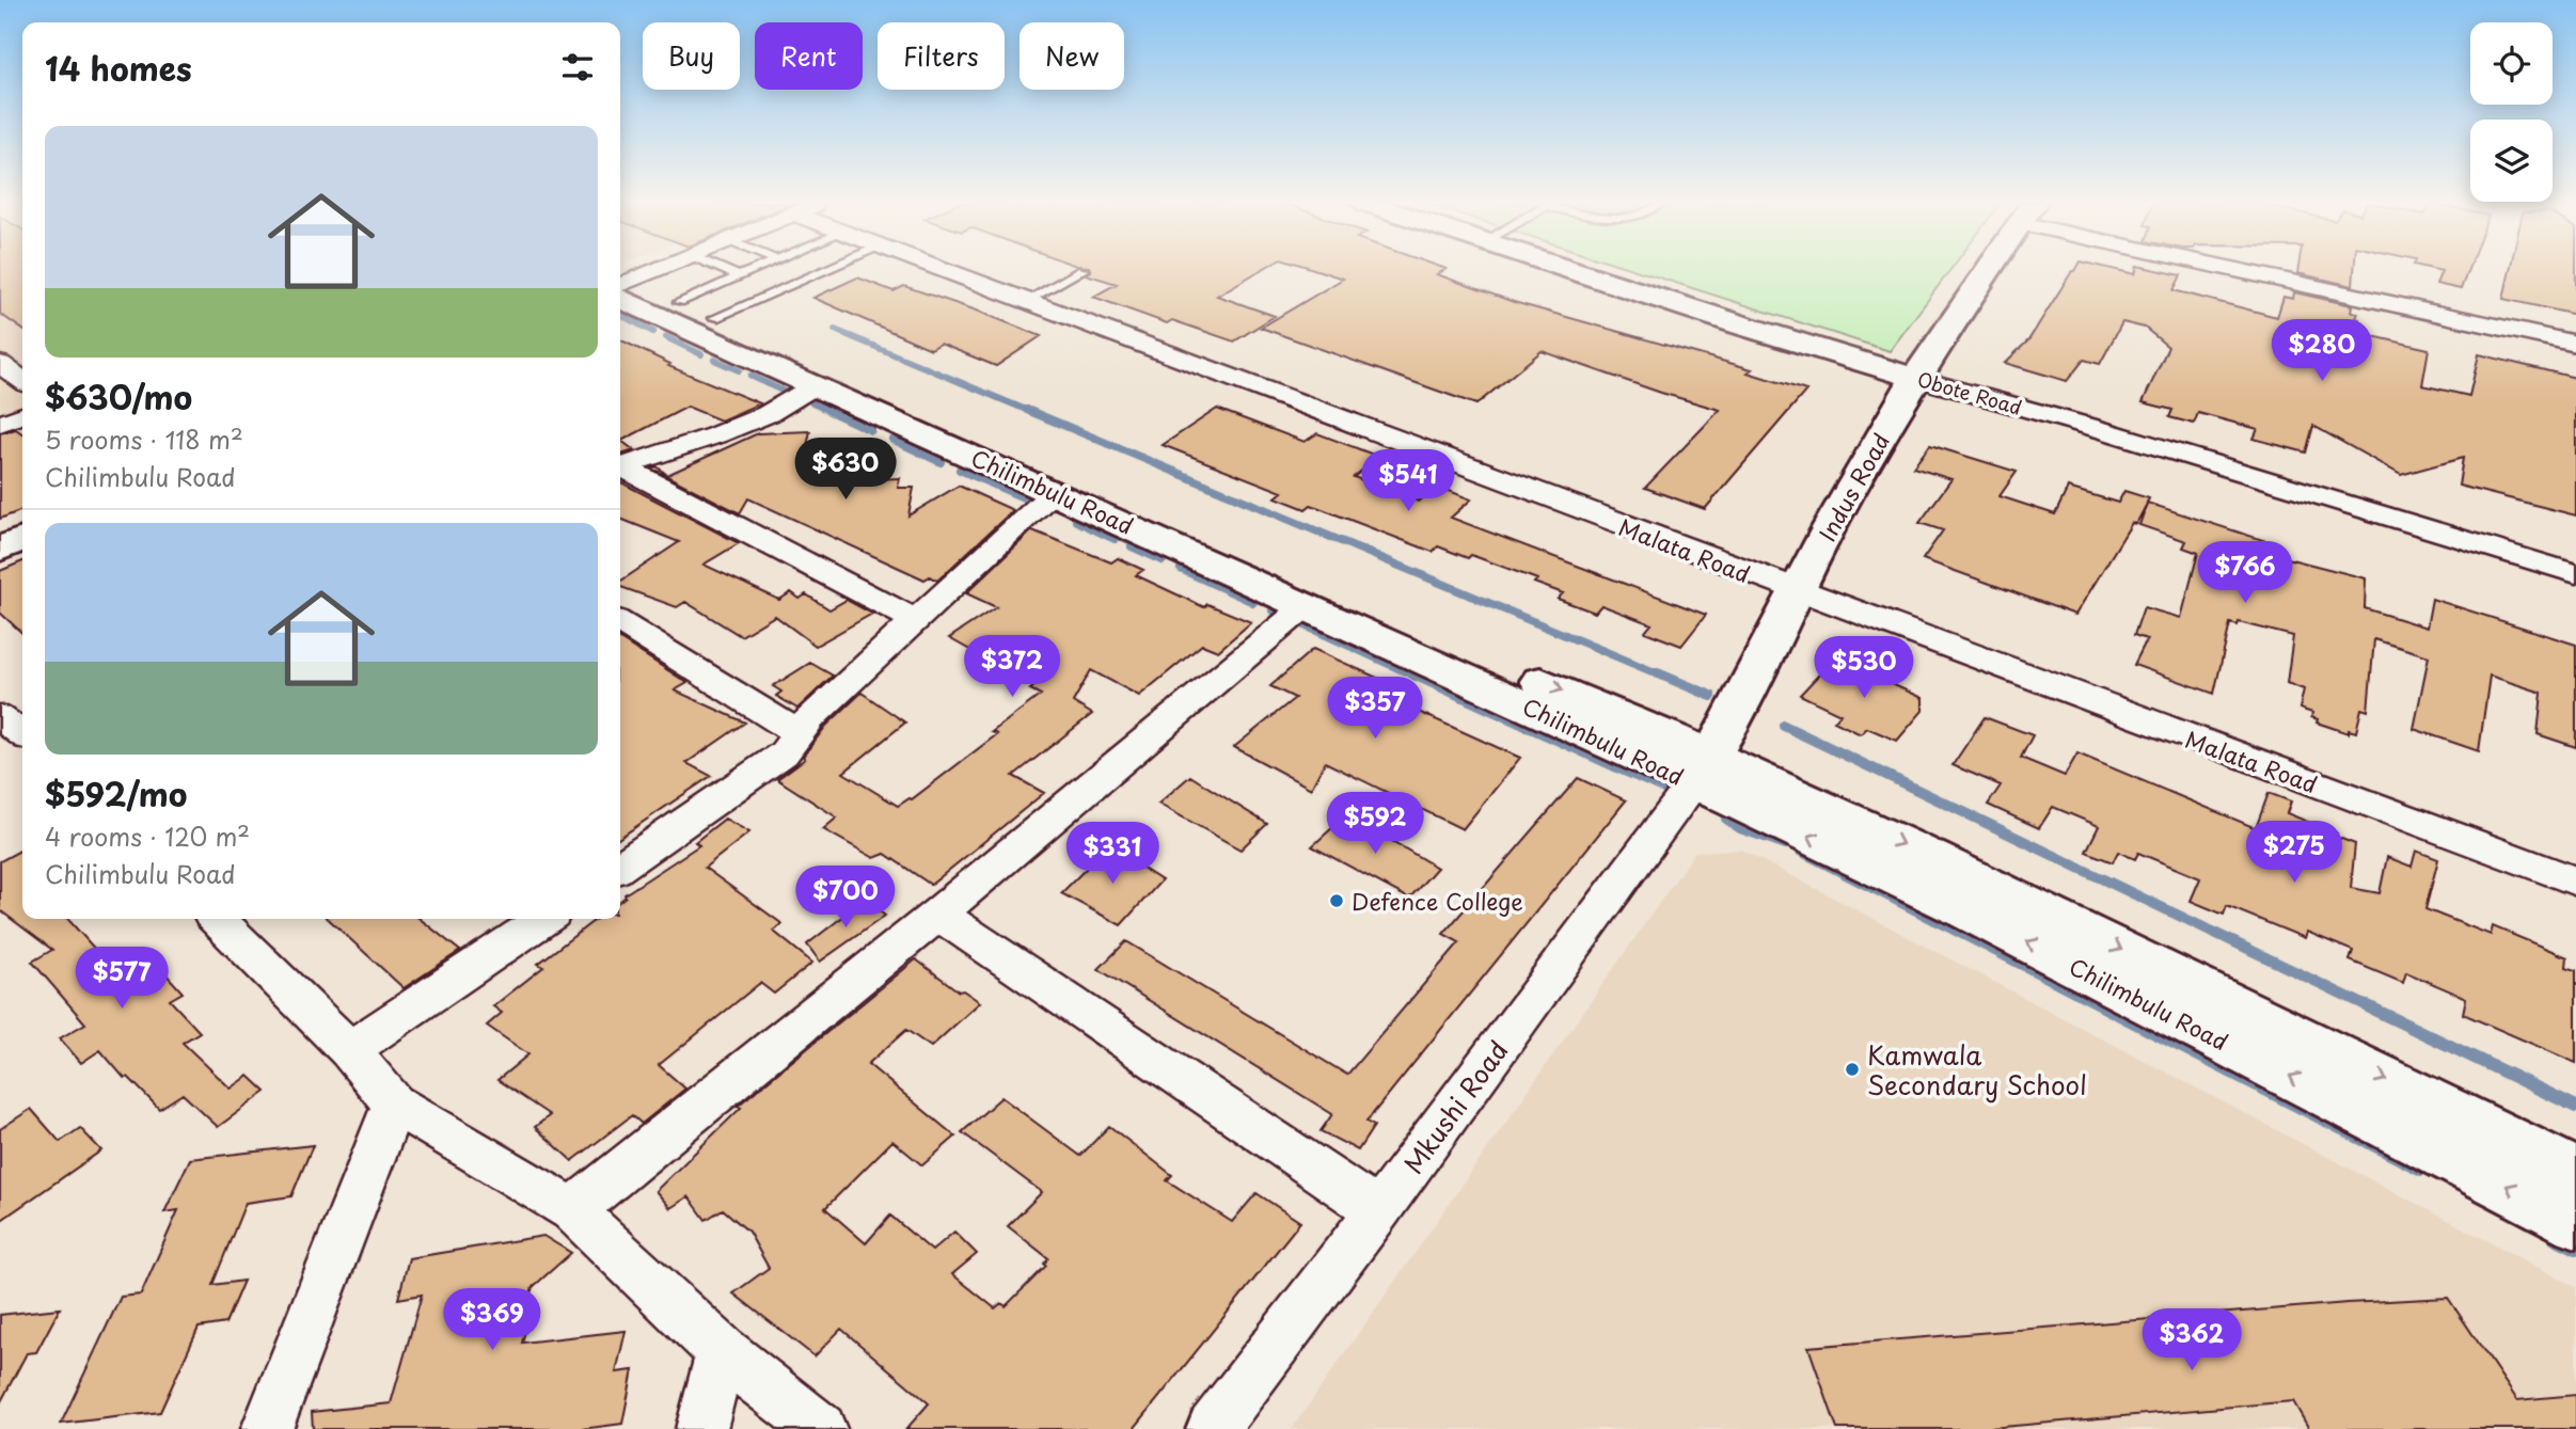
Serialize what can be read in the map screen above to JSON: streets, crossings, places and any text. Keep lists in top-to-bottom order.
{
  "streets": {
    "main road": ["Obote Road", "Indus Road", "Chilimbulu Road"],
    "street": ["Malata Road", "Mkushi Road"]
  },
  "crossings": [
    ["Obote Road", "Indus Road"],
    ["Indus Road", "Chilimbulu Road"],
    ["Indus Road", "Malata Road"],
    ["Indus Road", "Mkushi Road"],
    ["Chilimbulu Road", "Mkushi Road"]
  ],
  "places": ["Defence College", "Kamwala Secondary School"],
  "page": {
    "chip": [
      "Buy",
      "Rent",
      "Filters",
      "New"
    ],
    "heading": "14 homes",
    "list": [
      {
        "name": "$630/mo",
        "note": "5 rooms · 118 m² · Chilimbulu Road"
      },
      {
        "name": "$592/mo",
        "note": "4 rooms · 120 m² · Chilimbulu Road"
      }
    ],
    "price": [
      "$280",
      "$630",
      "$541",
      "$766",
      "$372",
      "$530",
      "$357",
      "$592",
      "$275",
      "$331",
      "$700",
      "$577",
      "$369",
      "$362"
    ]
  }
}
